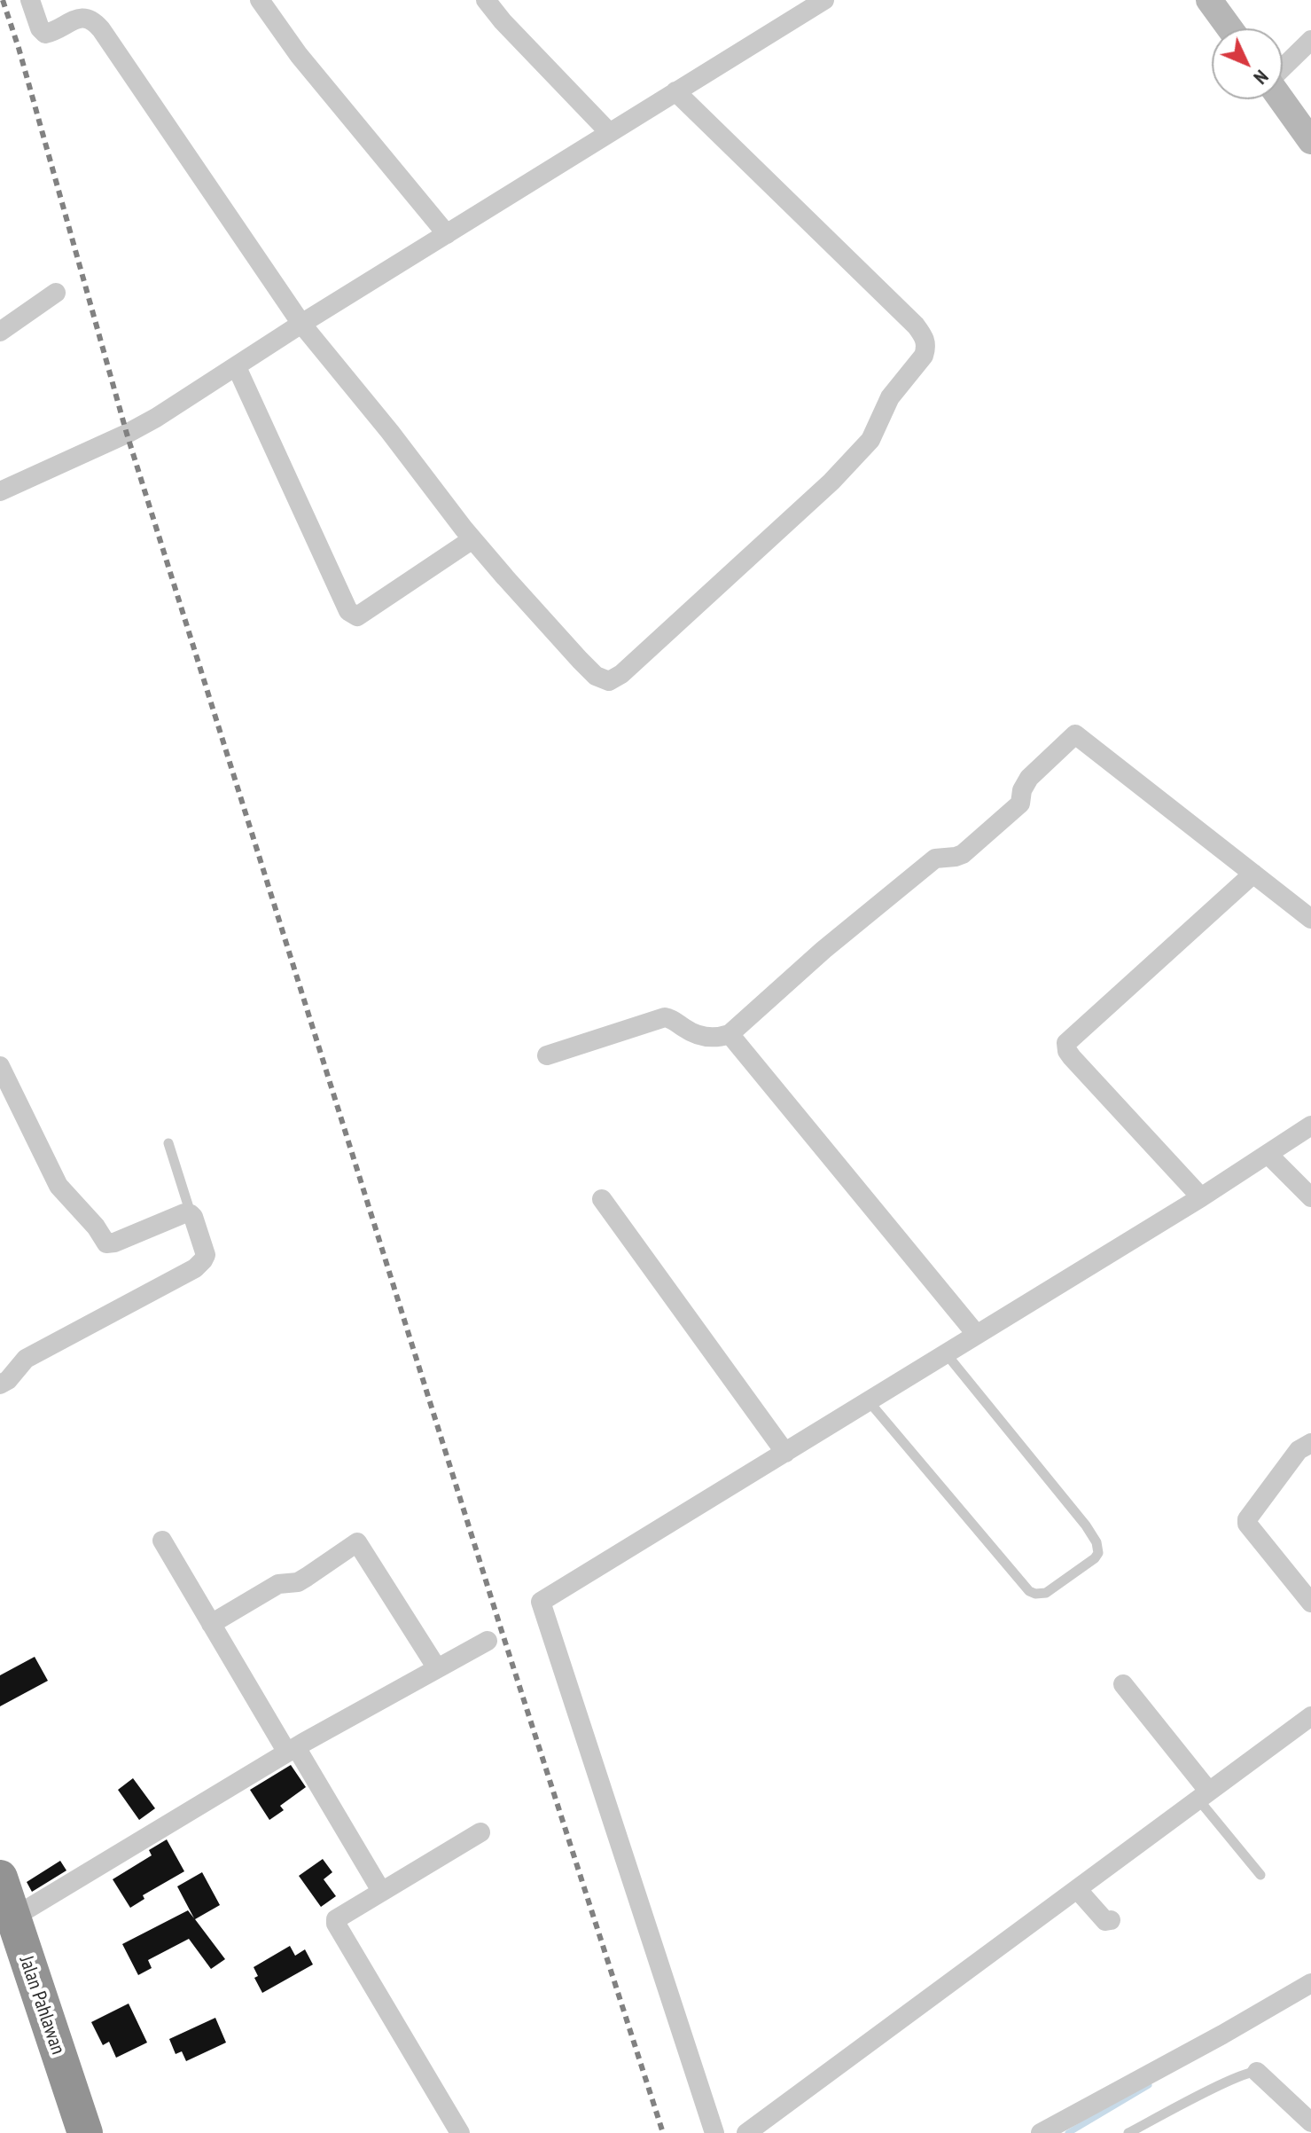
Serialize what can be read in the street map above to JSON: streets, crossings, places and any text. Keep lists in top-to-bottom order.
{
  "streets": {
    "highway": ["Jalan Pahlawan"]
  },
  "north": "bottom right"
}
